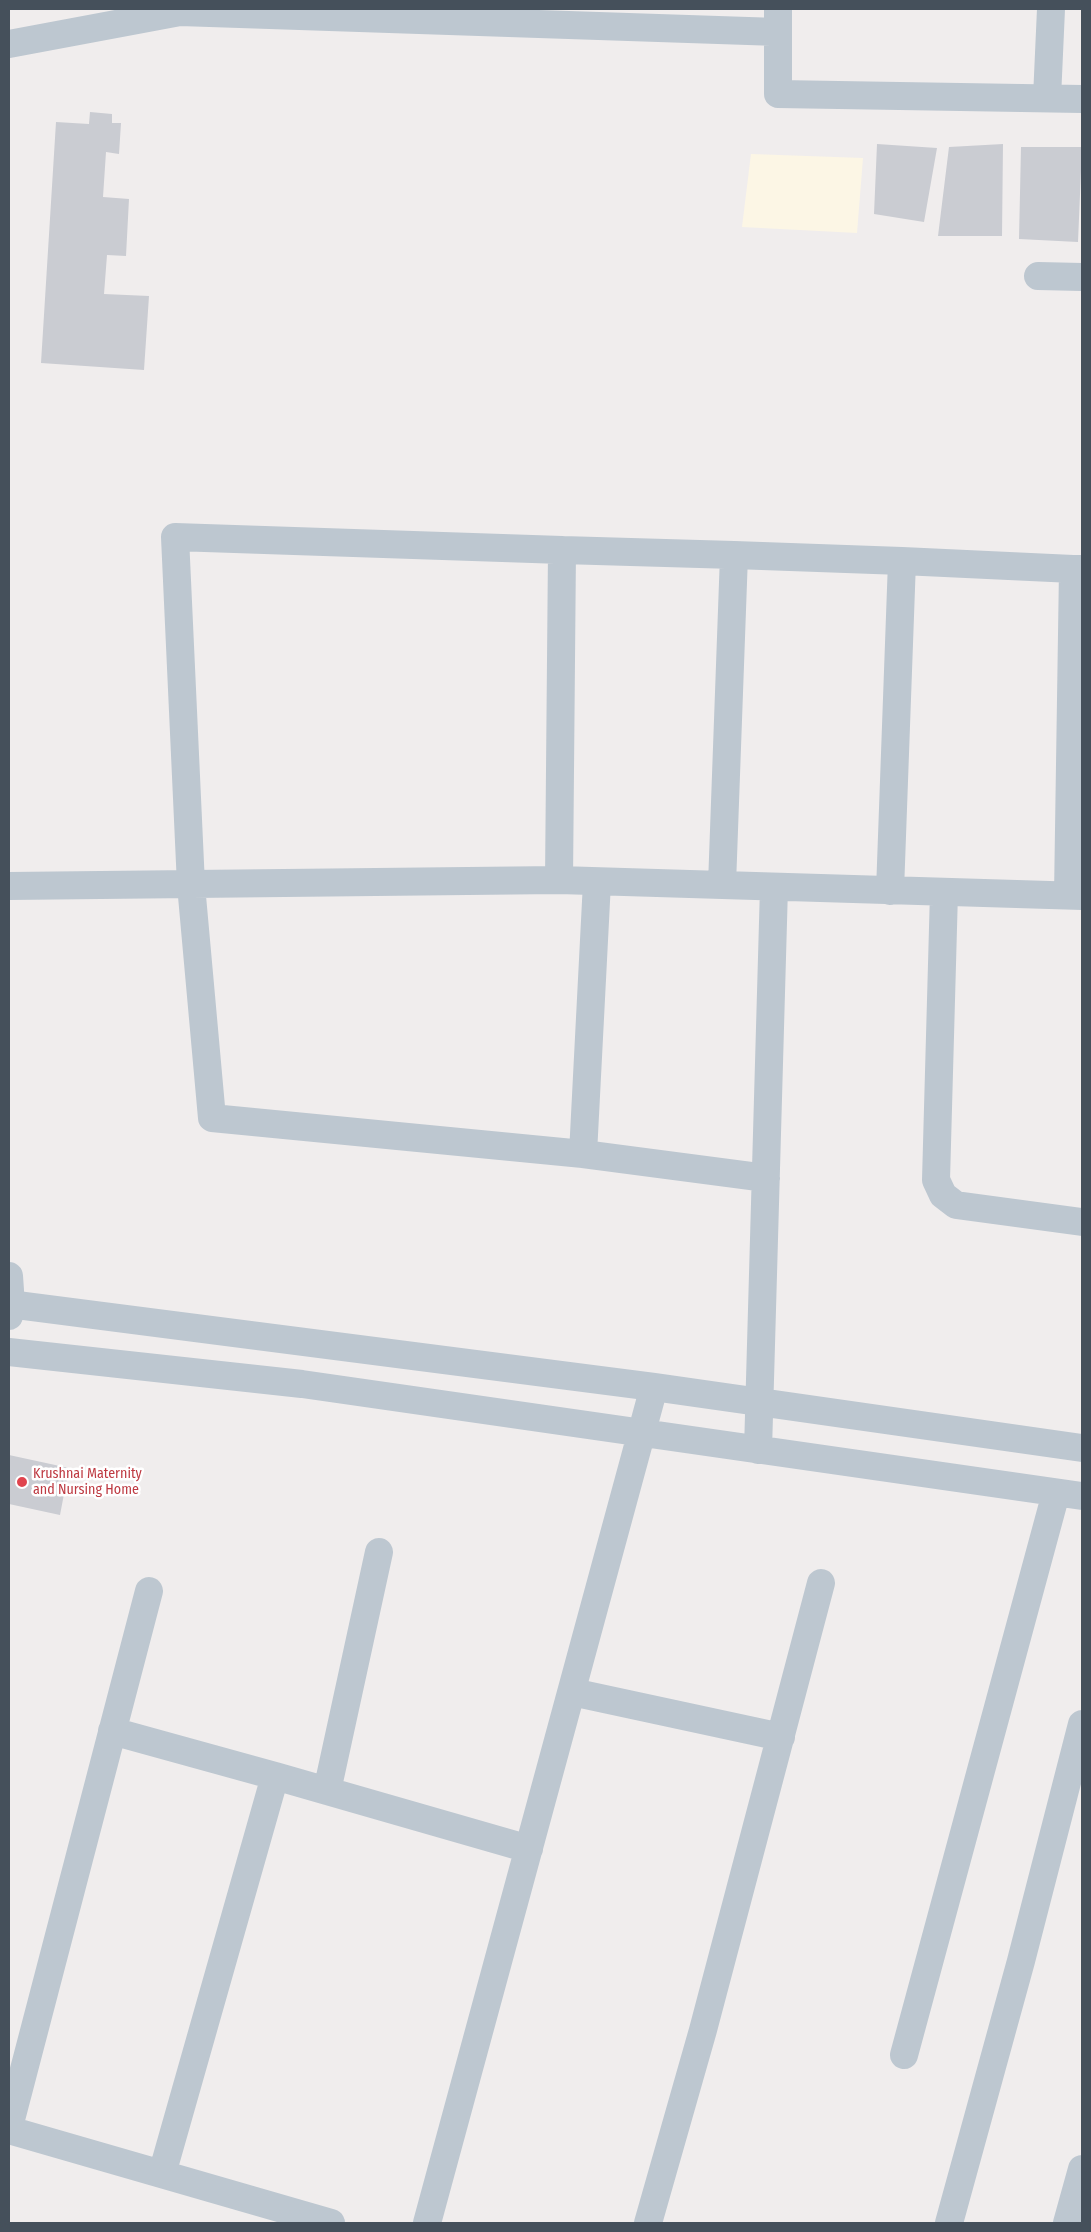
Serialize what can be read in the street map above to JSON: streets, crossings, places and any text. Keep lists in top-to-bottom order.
{
  "places": ["Krushnai Maternity and Nursing Home"]
}
